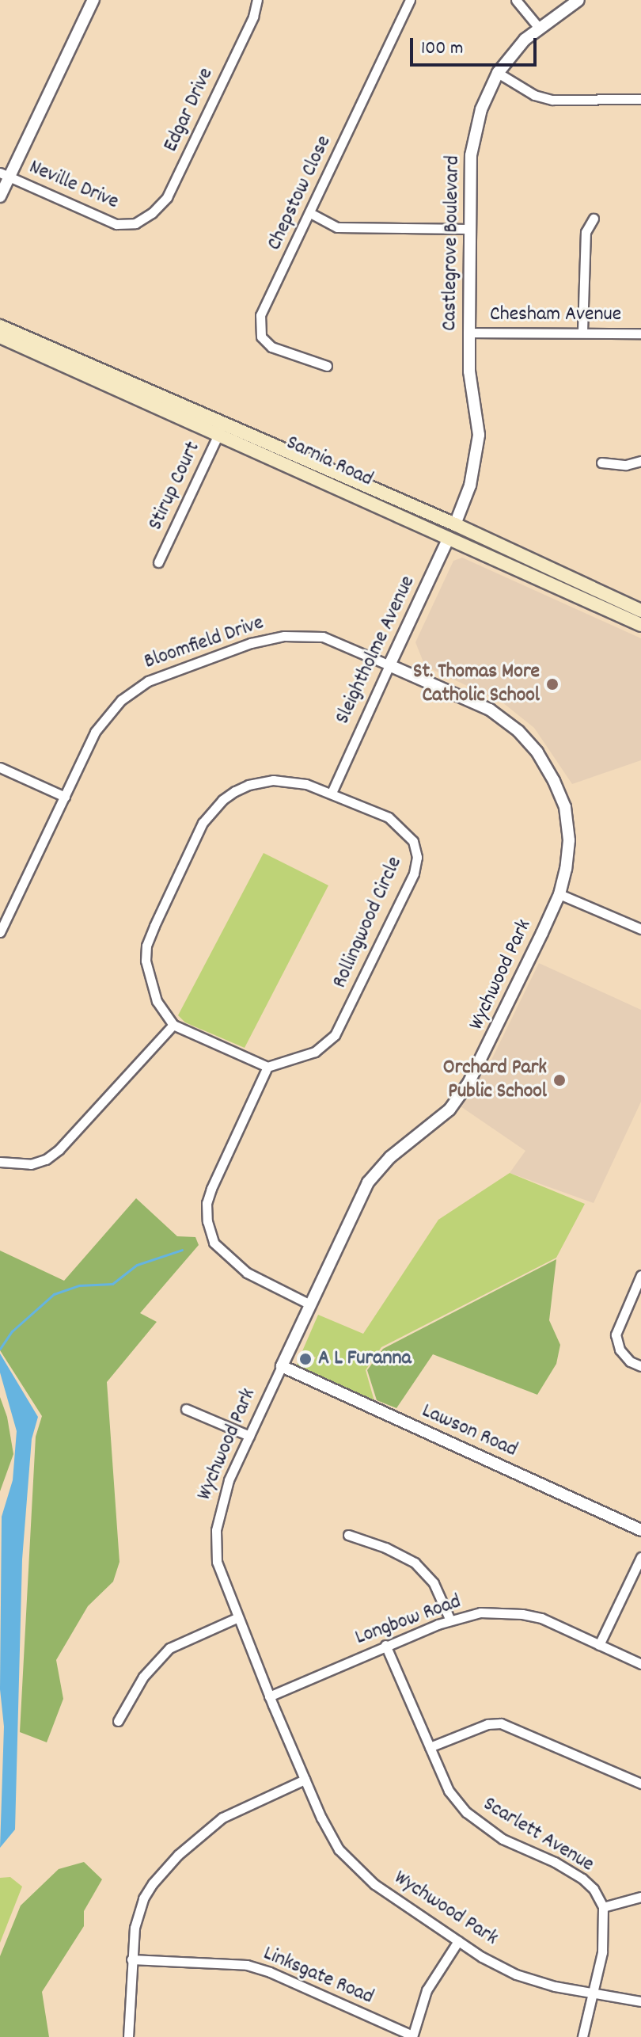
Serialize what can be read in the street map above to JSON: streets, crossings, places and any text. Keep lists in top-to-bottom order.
{
  "streets": {
    "main road": ["Sarnia Road"],
    "street": [
      "Edgar Drive",
      "Neville Drive",
      "Chepstow Close",
      "Castlegrove Boulevard",
      "Chesham Avenue",
      "Stirup Court",
      "Bloomfield Drive",
      "Sleightholme Avenue",
      "Rollingwood Circle",
      "Wychwood Park",
      "Lawson Road",
      "Longbow Road",
      "Scarlett Avenue",
      "Linksgate Road"
    ]
  },
  "crossings": [
    ["Edgar Drive", "Neville Drive"],
    ["Castlegrove Boulevard", "Chesham Avenue"],
    ["Castlegrove Boulevard", "Sarnia Road"],
    ["Castlegrove Boulevard", "Sleightholme Avenue"],
    ["Sarnia Road", "Stirup Court"],
    ["Sarnia Road", "Sleightholme Avenue"],
    ["Bloomfield Drive", "Sleightholme Avenue"],
    ["Bloomfield Drive", "Wychwood Park"],
    ["Sleightholme Avenue", "Rollingwood Circle"],
    ["Wychwood Park", "Lawson Road"],
    ["Wychwood Park", "Longbow Road"],
    ["Longbow Road", "Scarlett Avenue"]
  ],
  "places": ["St. Thomas More Catholic School", "Orchard Park Public School", "A L Furanna"],
  "scale_bar": "100 m"
}
